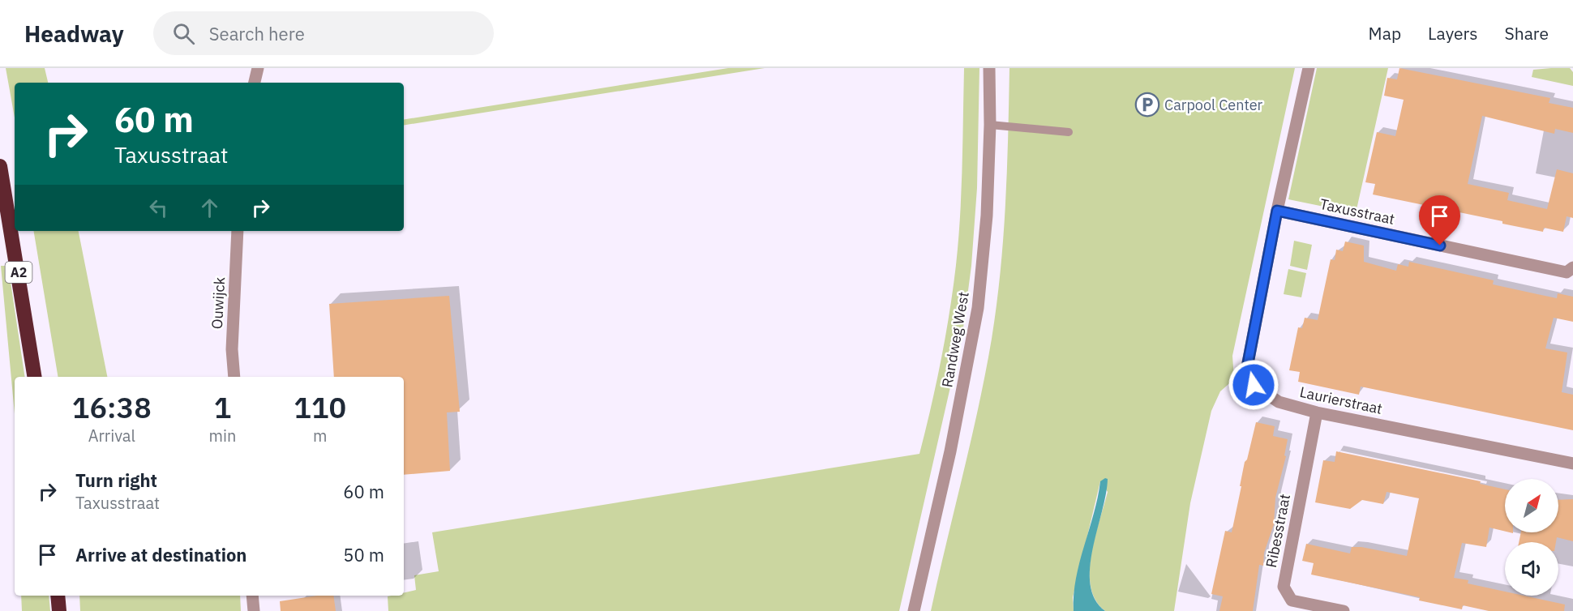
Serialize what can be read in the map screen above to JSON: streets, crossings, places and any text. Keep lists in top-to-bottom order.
{
  "streets": {
    "highway": ["A2"],
    "street": [
      "Taxusstraat",
      "Ouwijck",
      "Randweg West",
      "Laurierstraat",
      "Ribesstraat"
    ]
  },
  "crossings": [
    ["Taxusstraat", "Laurierstraat"],
    ["Laurierstraat", "Ribesstraat"]
  ],
  "places": {
    "parking": ["Carpool Center"]
  },
  "north": "top right",
  "page": {
    "header": "Headway",
    "search": "Search here",
    "nav": ["Map", "Layers", "Share"],
    "turn": ["60 m", "Taxusstraat"],
    "eta": [
      "16:38",
      "Arrival",
      "1",
      "min",
      "110",
      "m"
    ],
    "list": [
      {
        "name": "Turn right",
        "note": "Taxusstraat",
        "value": "60 m"
      },
      {
        "name": "Arrive at destination",
        "value": "50 m"
      }
    ]
  }
}
